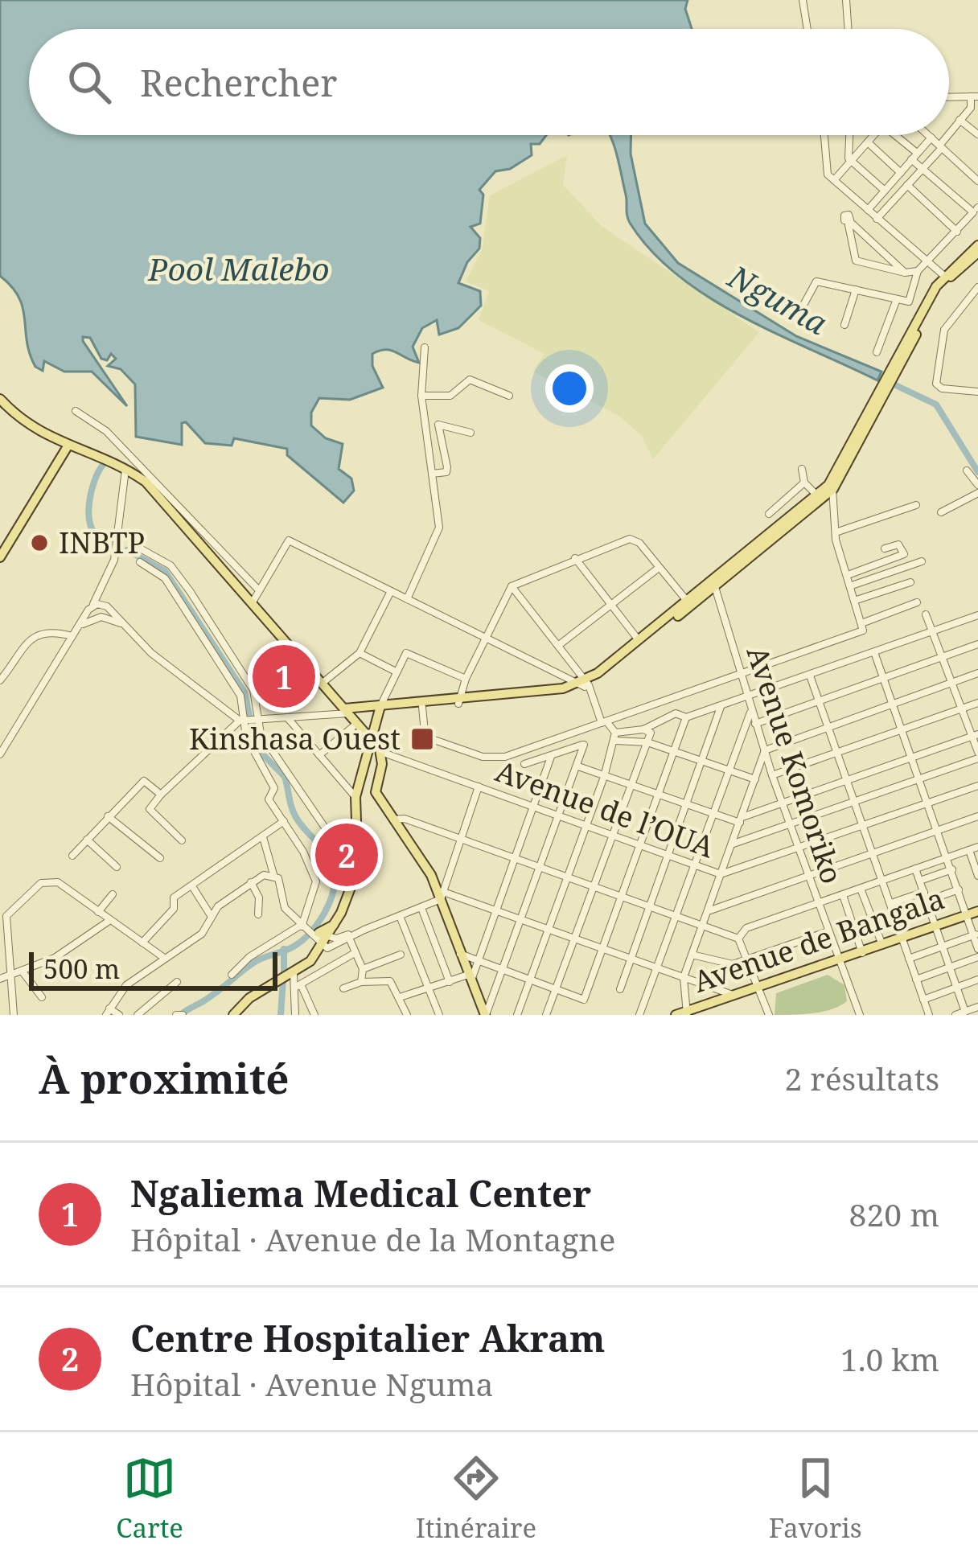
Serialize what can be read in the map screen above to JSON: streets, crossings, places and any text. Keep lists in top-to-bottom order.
{
  "streets": {
    "main road": ["Avenue de Bangala"],
    "street": ["Avenue Komoriko", "Avenue de l’OUA"]
  },
  "crossings": [
    ["Avenue Komoriko", "Avenue de l’OUA"],
    ["Avenue Komoriko", "Avenue de Bangala"]
  ],
  "water": ["Pool Malebo", "Nguma"],
  "places": {
    "other": ["INBTP"],
    "transit": ["Kinshasa Ouest"]
  },
  "scale_bar": "500 m",
  "page": {
    "search": "Rechercher",
    "pins": ["1", "2"],
    "scale": "500 m",
    "heading": ["À proximité", "2 résultats"],
    "list": [
      {
        "mark": "1",
        "name": "Ngaliema Medical Center",
        "note": "Hôpital · Avenue de la Montagne",
        "value": "820 m"
      },
      {
        "mark": "2",
        "name": "Centre Hospitalier Akram",
        "note": "Hôpital · Avenue Nguma",
        "value": "1.0 km"
      }
    ],
    "nav": ["Carte", "Itinéraire", "Favoris"]
  }
}
